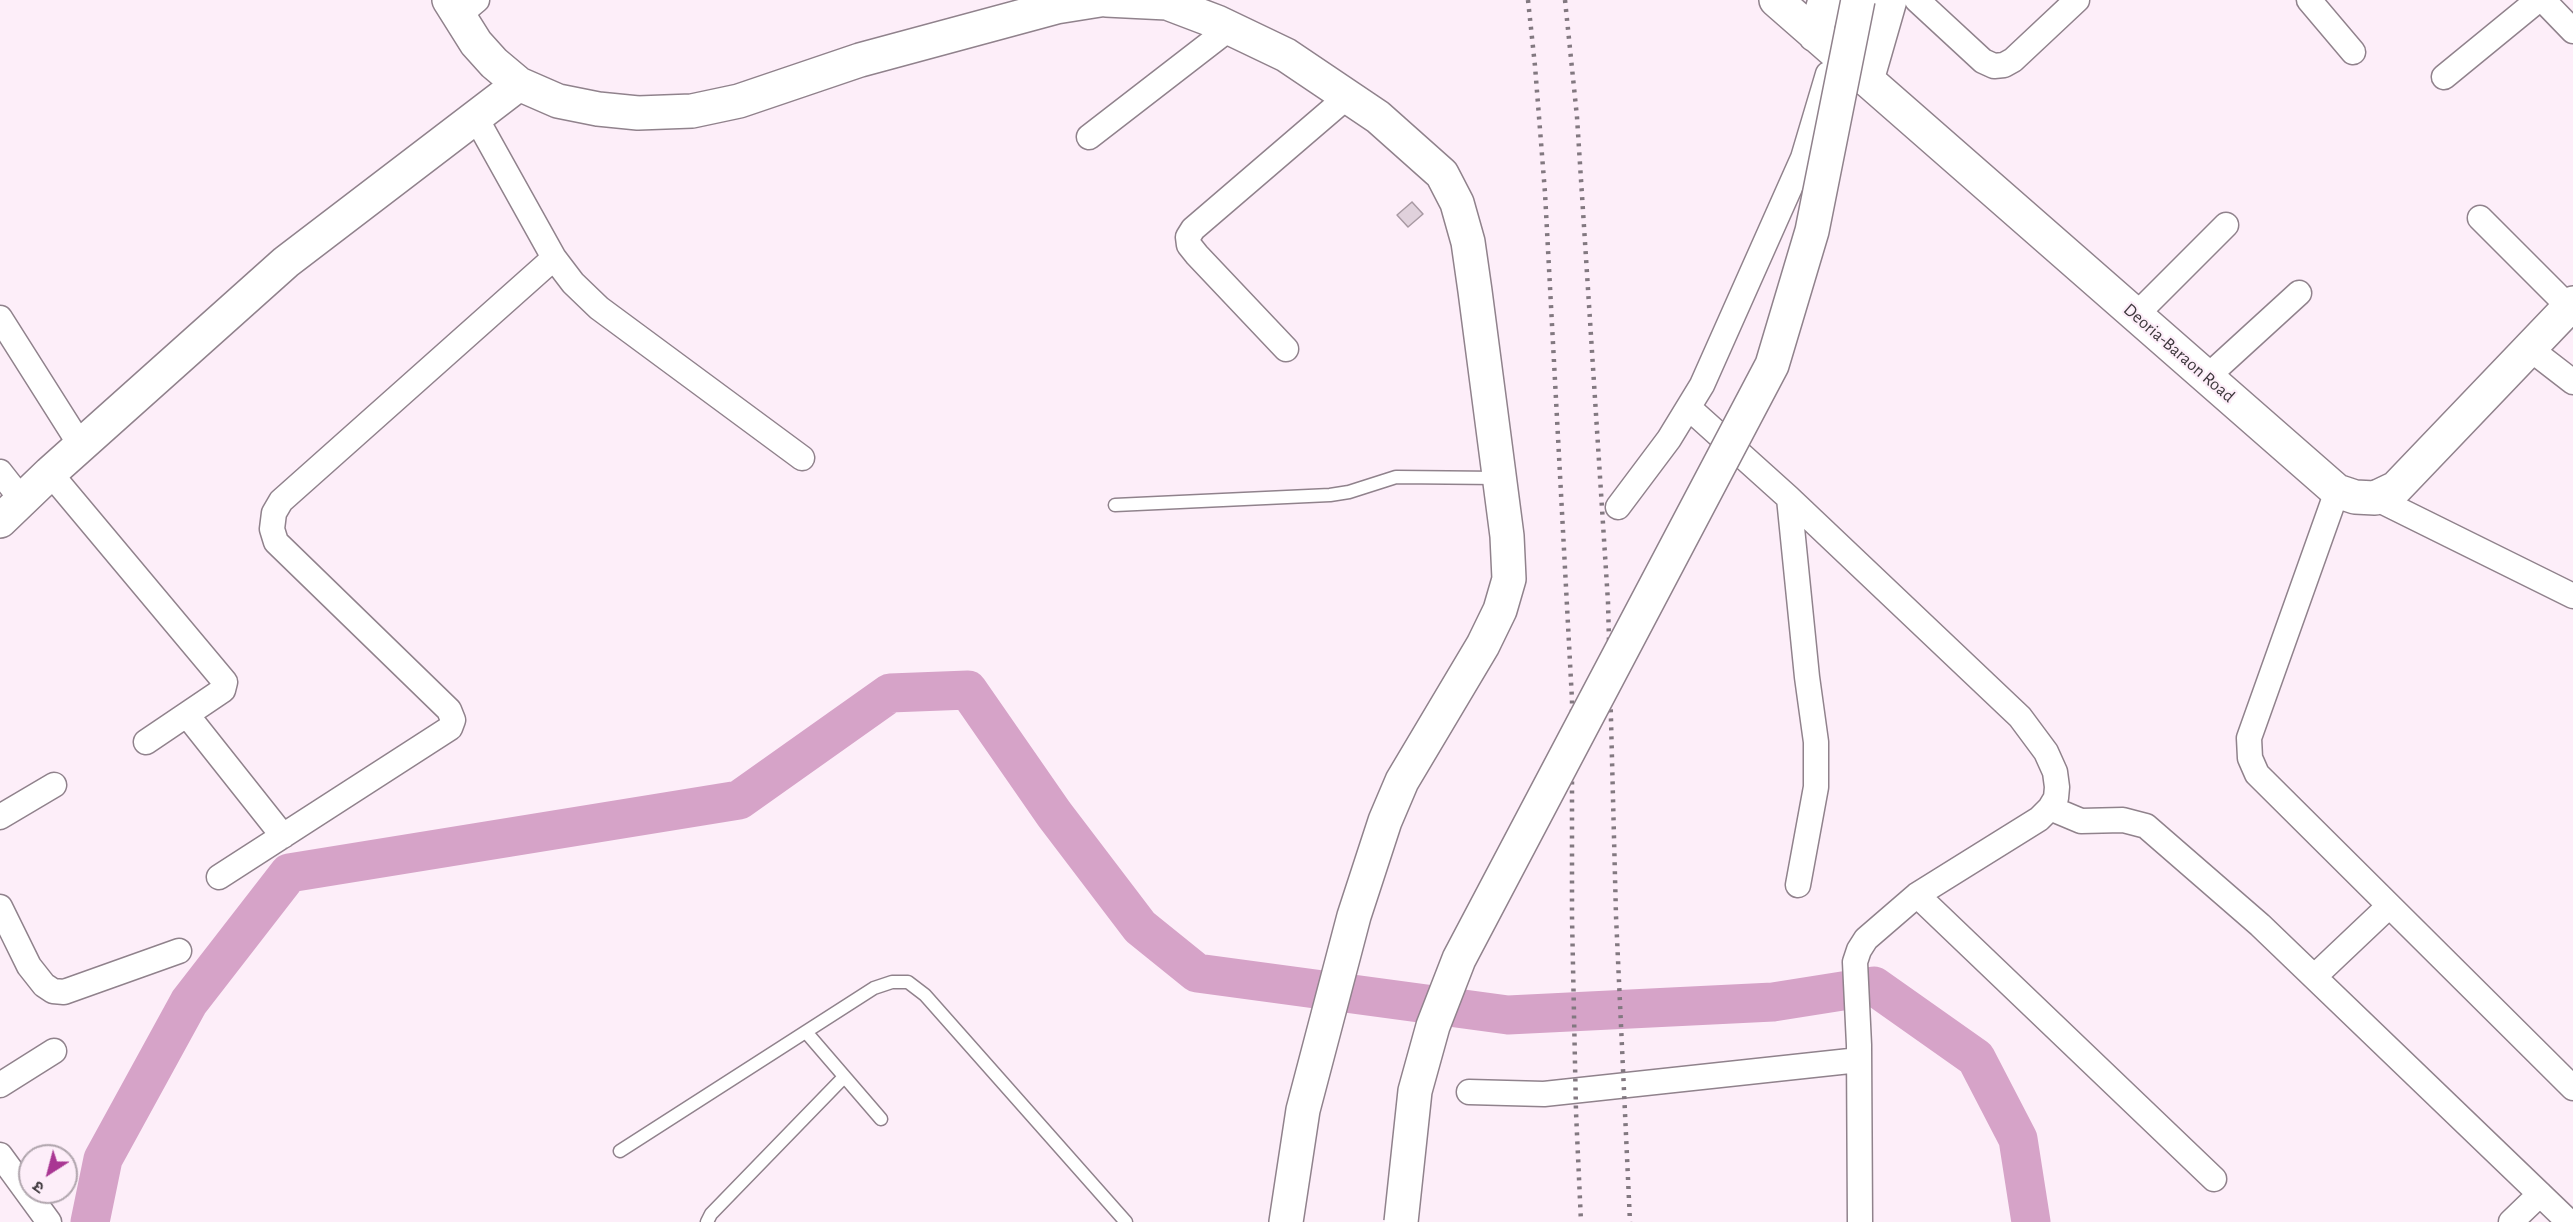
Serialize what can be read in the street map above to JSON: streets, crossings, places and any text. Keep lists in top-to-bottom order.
{
  "streets": {
    "main road": ["Deoria-Baraon Road"]
  },
  "north": "bottom left"
}
